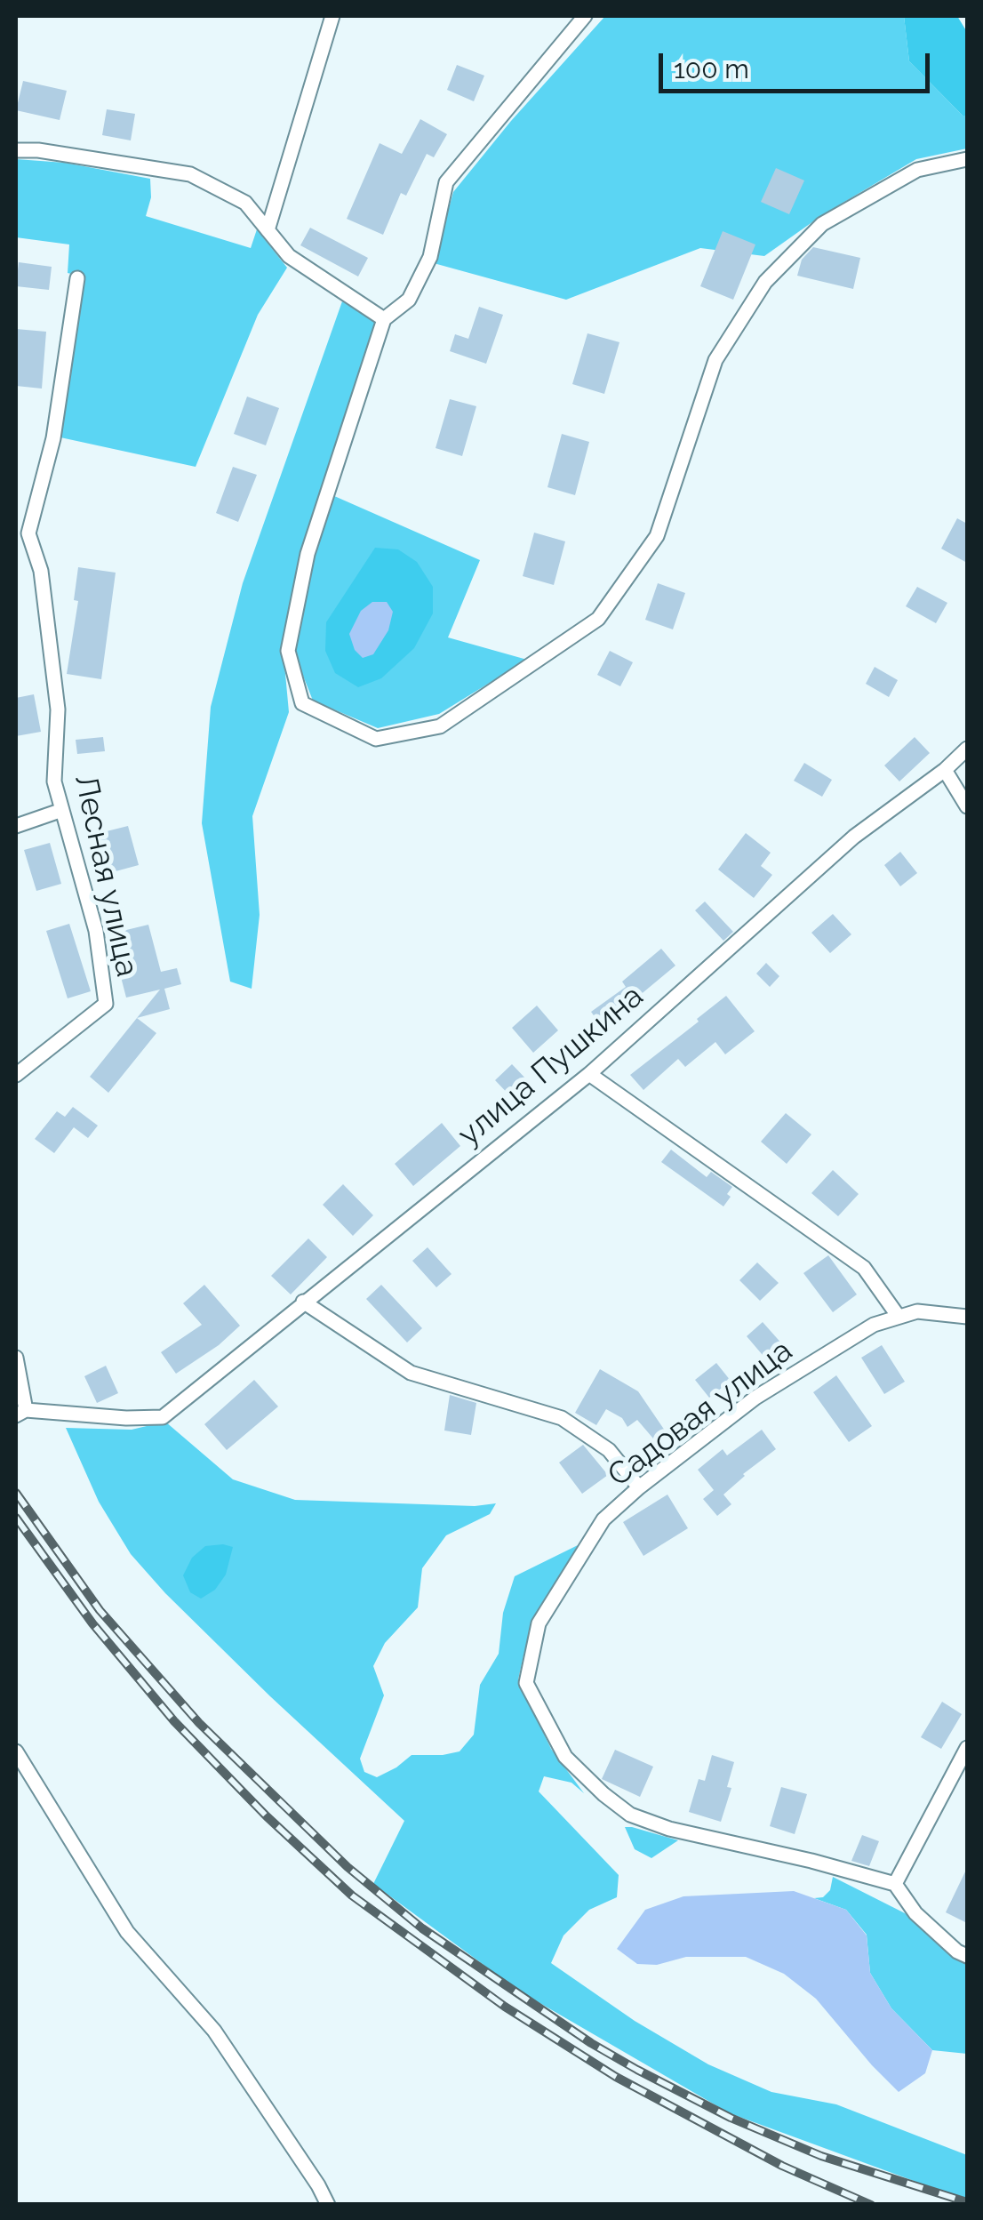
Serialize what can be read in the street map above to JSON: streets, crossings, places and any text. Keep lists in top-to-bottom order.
{
  "streets": {
    "street": ["Лесная улица", "улица Пушкина", "Садовая улица"]
  },
  "scale_bar": "100 m"
}
